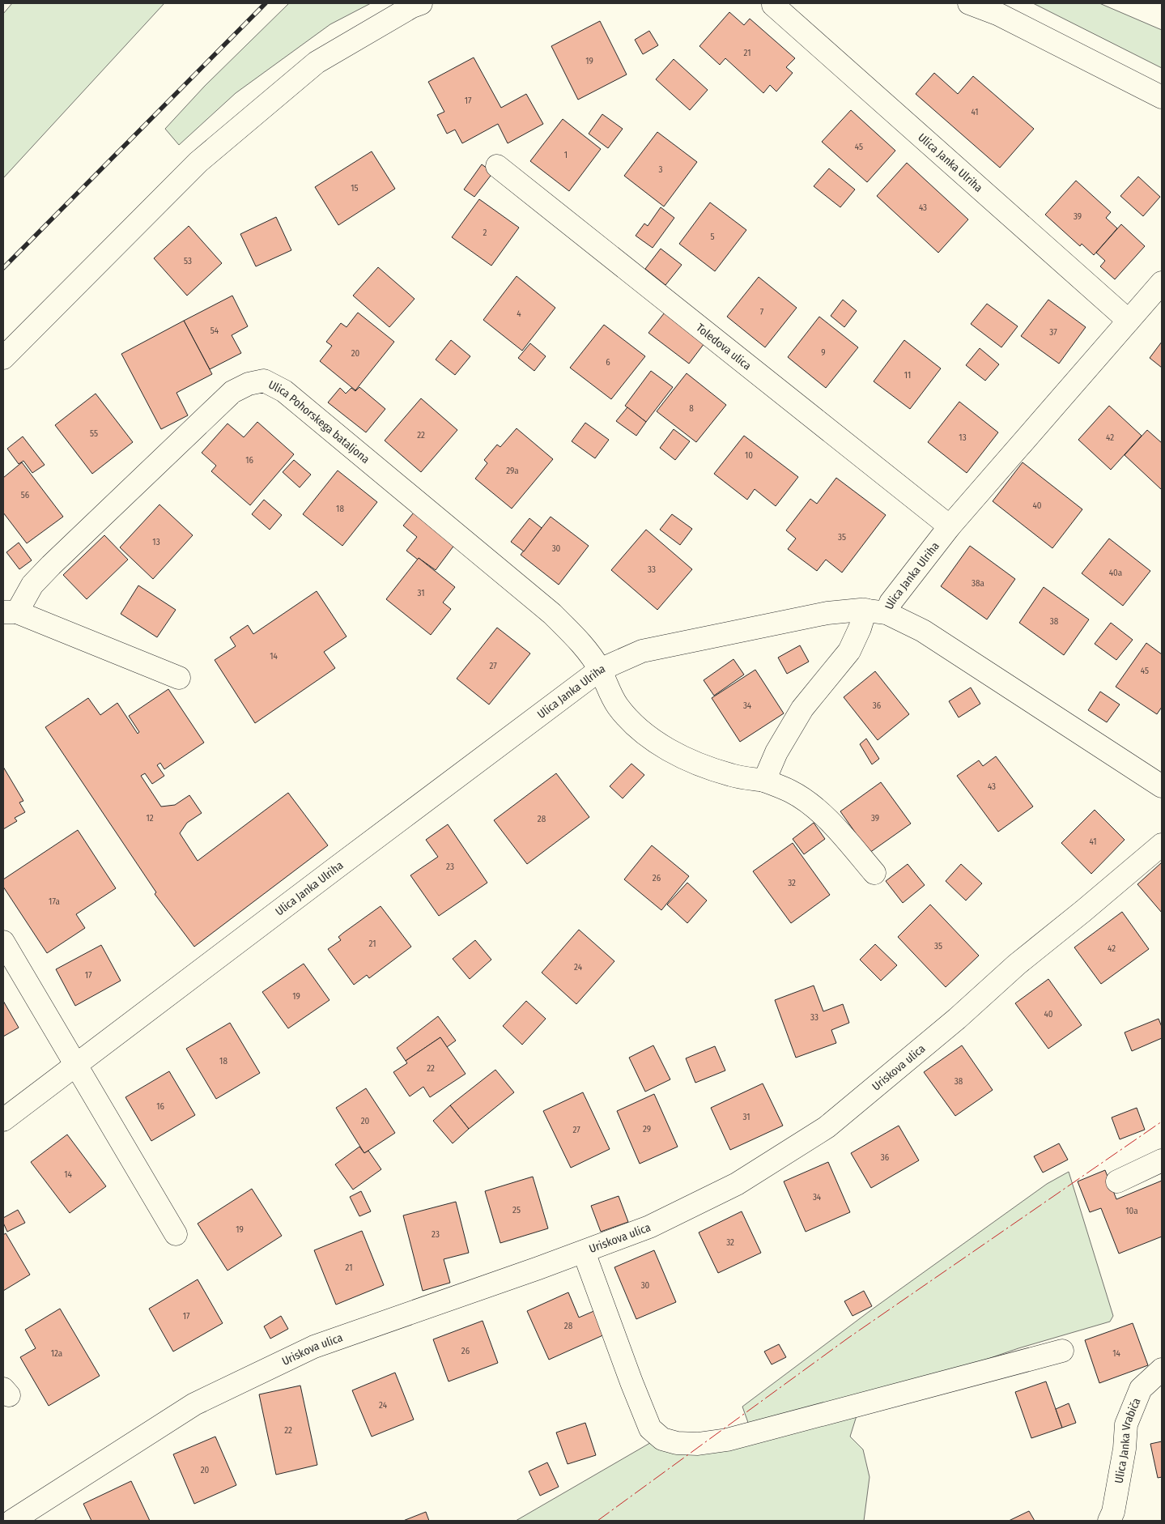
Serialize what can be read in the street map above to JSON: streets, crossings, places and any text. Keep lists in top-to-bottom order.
{
  "streets": {
    "street": [
      "Ulica Janka Ulriha",
      "Toledova ulica",
      "Ulica Pohorskega bataljona",
      "Uriskova ulica",
      "Ulica Janka Vrabiča"
    ]
  },
  "crossings": [
    ["Ulica Janka Ulriha", "Toledova ulica"],
    ["Ulica Janka Ulriha", "Ulica Pohorskega bataljona"]
  ],
  "house_numbers": [
    "21",
    "19",
    "17",
    "41",
    "45",
    "1",
    "3",
    "15",
    "43",
    "39",
    "2",
    "5",
    "53",
    "7",
    "4",
    "54",
    "37",
    "9",
    "20",
    "6",
    "11",
    "8",
    "55",
    "22",
    "13",
    "42",
    "10",
    "16",
    "29a",
    "56",
    "40",
    "18",
    "35",
    "13",
    "30",
    "33",
    "40a",
    "38a",
    "31",
    "38",
    "14",
    "27",
    "45",
    "34",
    "36",
    "43",
    "12",
    "39",
    "28",
    "41",
    "23",
    "26",
    "32",
    "17a",
    "21",
    "35",
    "42",
    "24",
    "17",
    "19",
    "40",
    "33",
    "18",
    "22",
    "38",
    "16",
    "31",
    "20",
    "29",
    "27",
    "36",
    "14",
    "34",
    "25",
    "10a",
    "19",
    "23",
    "32",
    "21",
    "30",
    "17",
    "28",
    "26",
    "12a",
    "14",
    "24",
    "22",
    "20"
  ]
}
